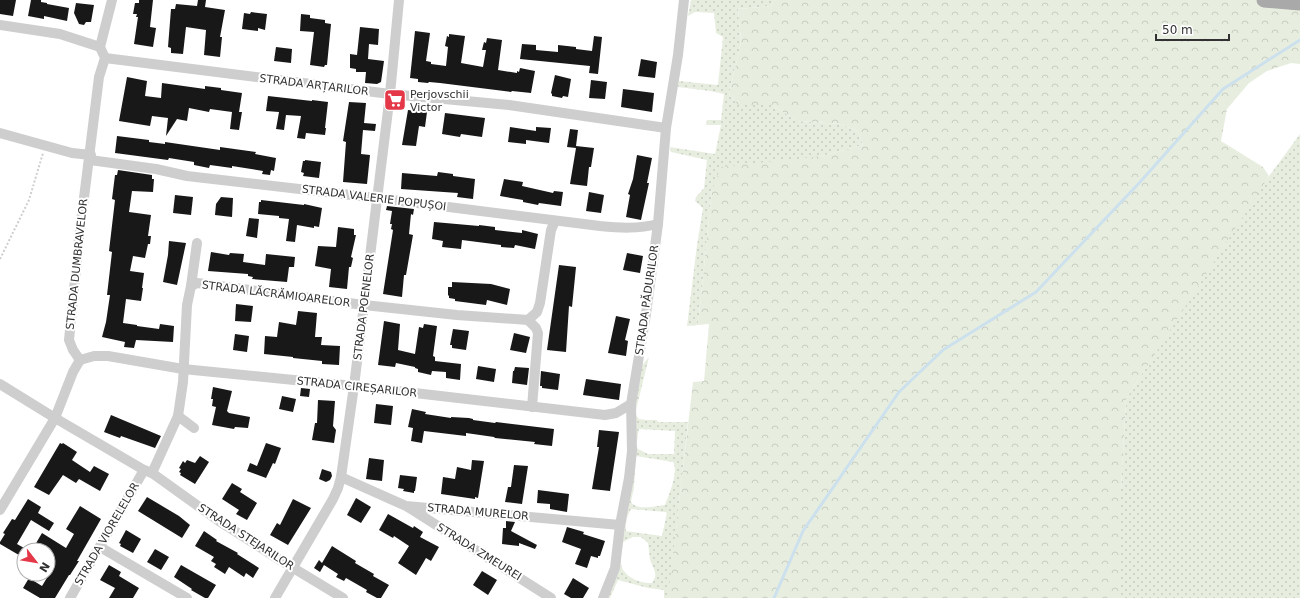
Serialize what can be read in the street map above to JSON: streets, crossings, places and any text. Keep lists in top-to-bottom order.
{
  "streets": {
    "street": [
      "STRADA ARȚARILOR",
      "STRADA VALERIE POPUȘOI",
      "STRADA DUMBRAVELOR",
      "STRADA LĂCRĂMIOARELOR",
      "STRADA PĂDURILOR",
      "STRADA POENELOR",
      "STRADA CIREȘARILOR",
      "STRADA MURELOR",
      "STRADA VIORELELOR",
      "STRADA STEJARILOR",
      "STRADA ZMEUREI"
    ]
  },
  "crossings": [
    ["STRADA ARȚARILOR", "STRADA DUMBRAVELOR"],
    ["STRADA ARȚARILOR", "STRADA PĂDURILOR"],
    ["STRADA ARȚARILOR", "STRADA POENELOR"],
    ["STRADA VALERIE POPUȘOI", "STRADA DUMBRAVELOR"],
    ["STRADA VALERIE POPUȘOI", "STRADA PĂDURILOR"],
    ["STRADA VALERIE POPUȘOI", "STRADA POENELOR"],
    ["STRADA DUMBRAVELOR", "STRADA CIREȘARILOR"],
    ["STRADA LĂCRĂMIOARELOR", "STRADA POENELOR"],
    ["STRADA PĂDURILOR", "STRADA CIREȘARILOR"],
    ["STRADA PĂDURILOR", "STRADA MURELOR"],
    ["STRADA POENELOR", "STRADA CIREȘARILOR"],
    ["STRADA POENELOR", "STRADA MURELOR"],
    ["STRADA POENELOR", "STRADA STEJARILOR"],
    ["STRADA MURELOR", "STRADA ZMEUREI"],
    ["STRADA VIORELELOR", "STRADA STEJARILOR"]
  ],
  "places": {
    "supermarket": ["Perjovschii Victor"]
  },
  "scale_bar": "50 m",
  "north": "bottom right"
}
